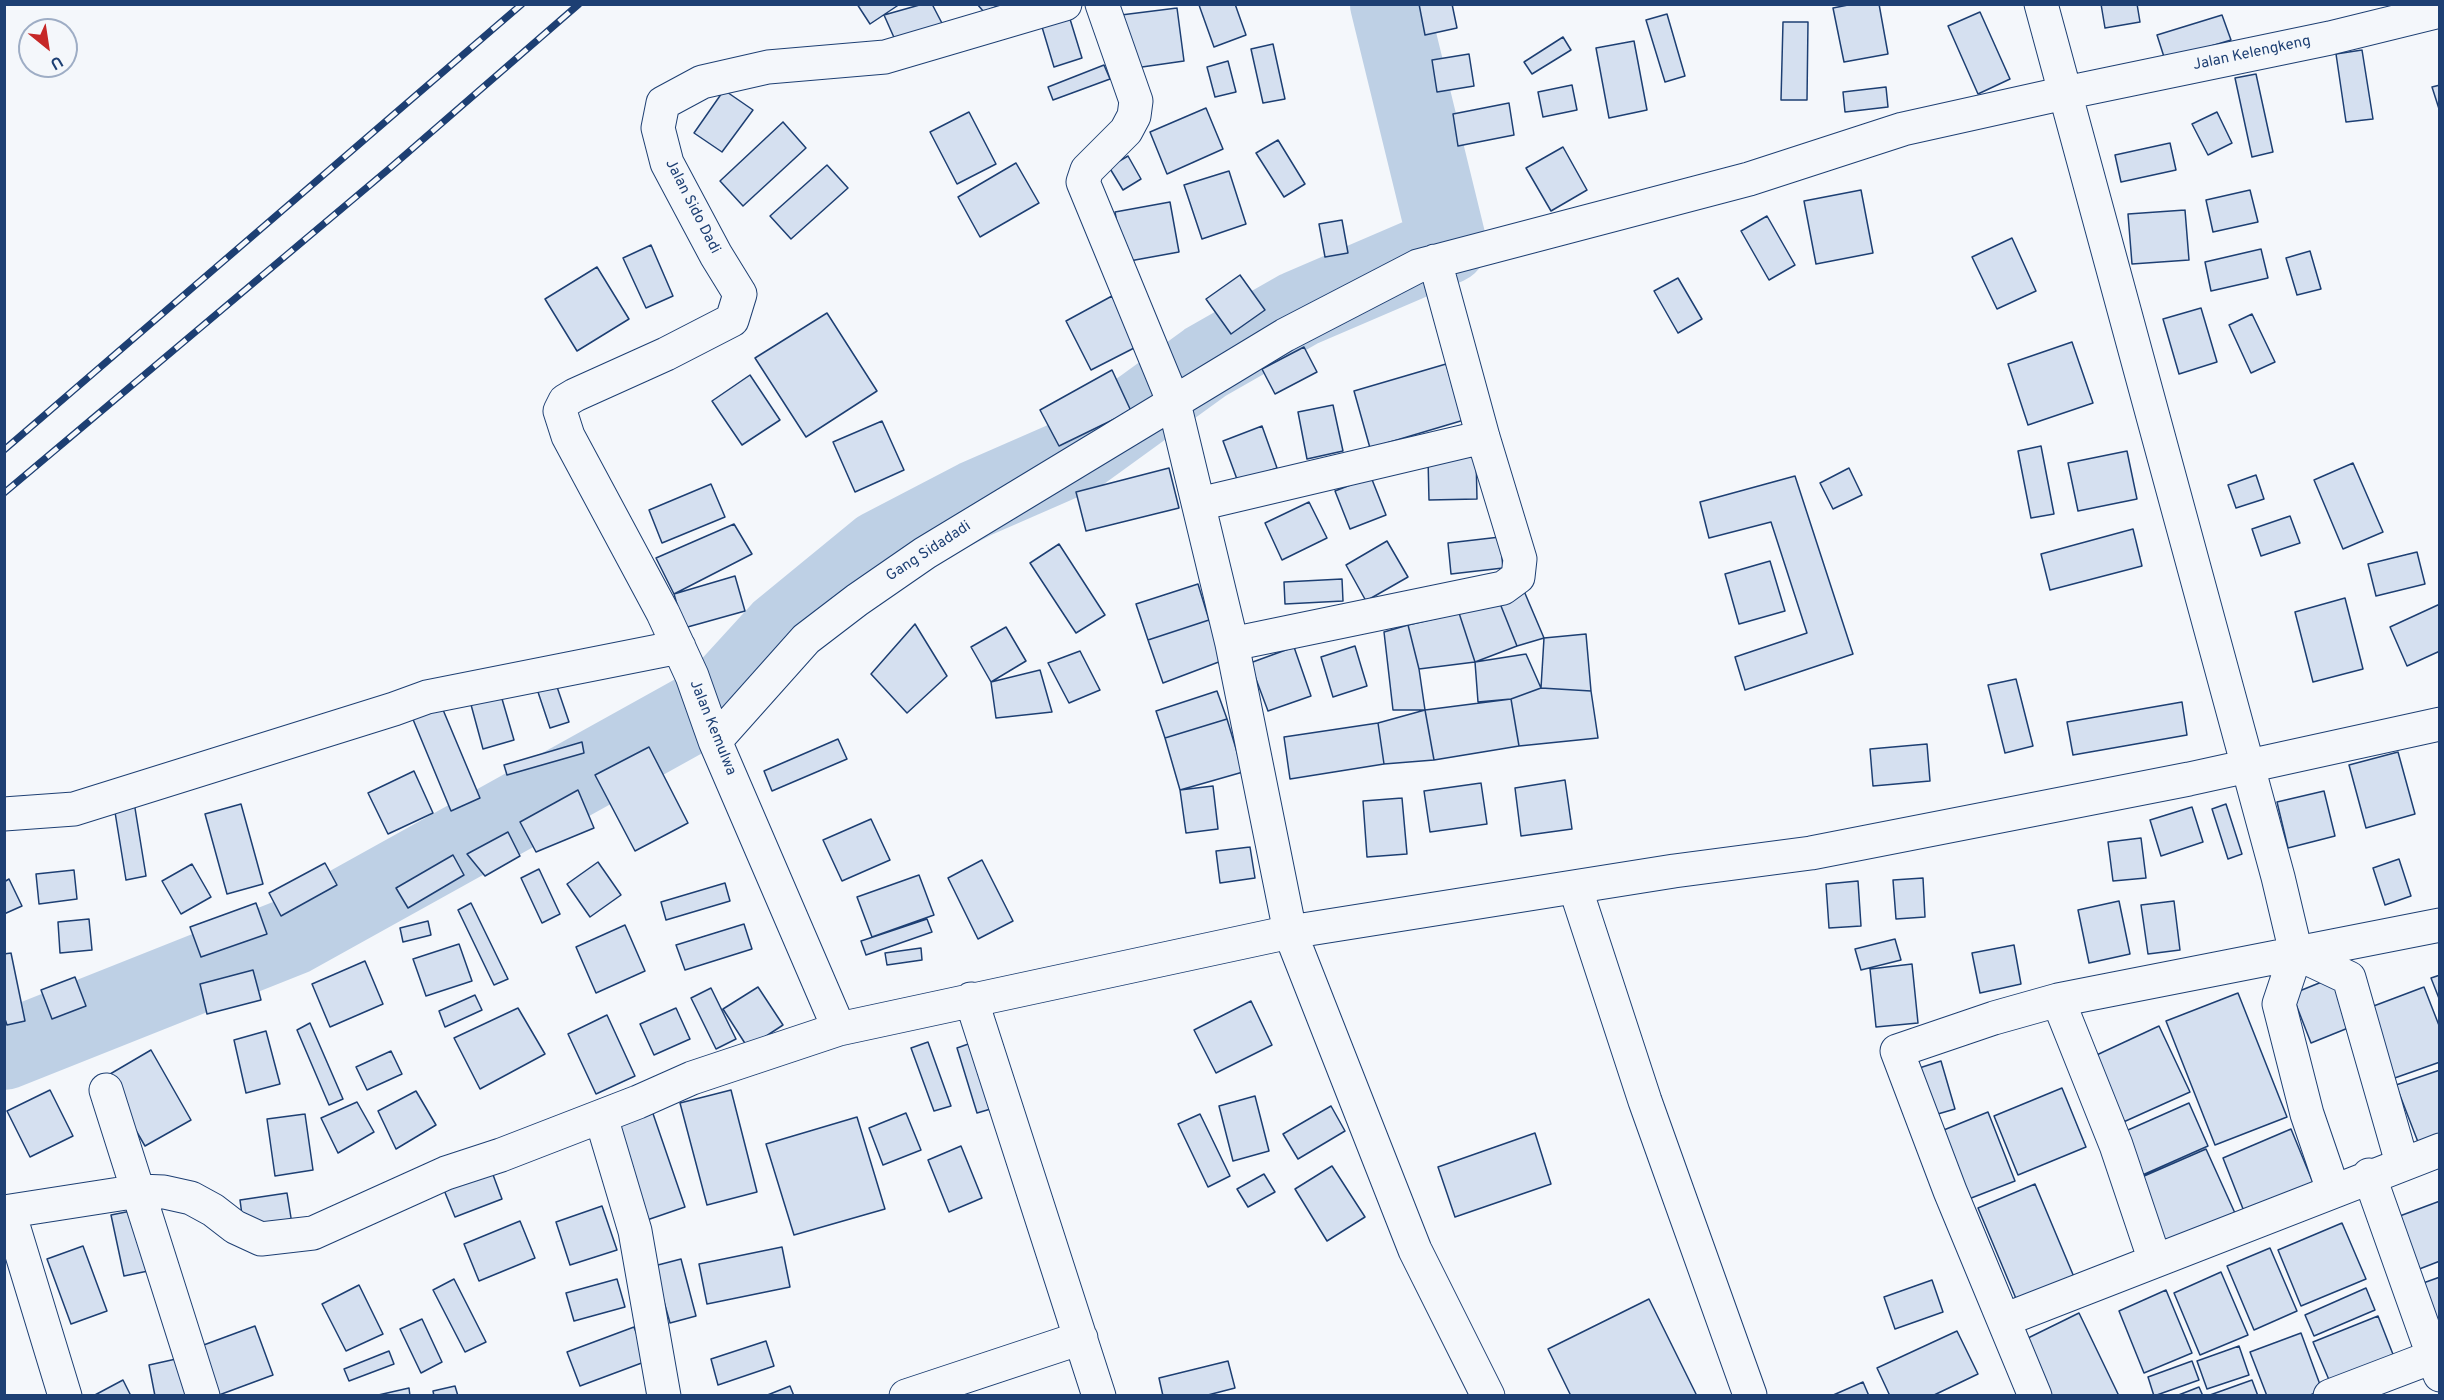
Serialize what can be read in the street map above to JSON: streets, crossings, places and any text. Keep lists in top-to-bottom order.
{
  "streets": {
    "street": [
      "Jalan Kelengkeng",
      "Jalan Sido Dadi",
      "Gang Sidadadi",
      "Jalan Kemulwa"
    ]
  },
  "crossings": [
    ["Jalan Kelengkeng", "Gang Sidadadi"],
    ["Jalan Sido Dadi", "Jalan Kemulwa"],
    ["Gang Sidadadi", "Jalan Kemulwa"]
  ],
  "north": "bottom right"
}
